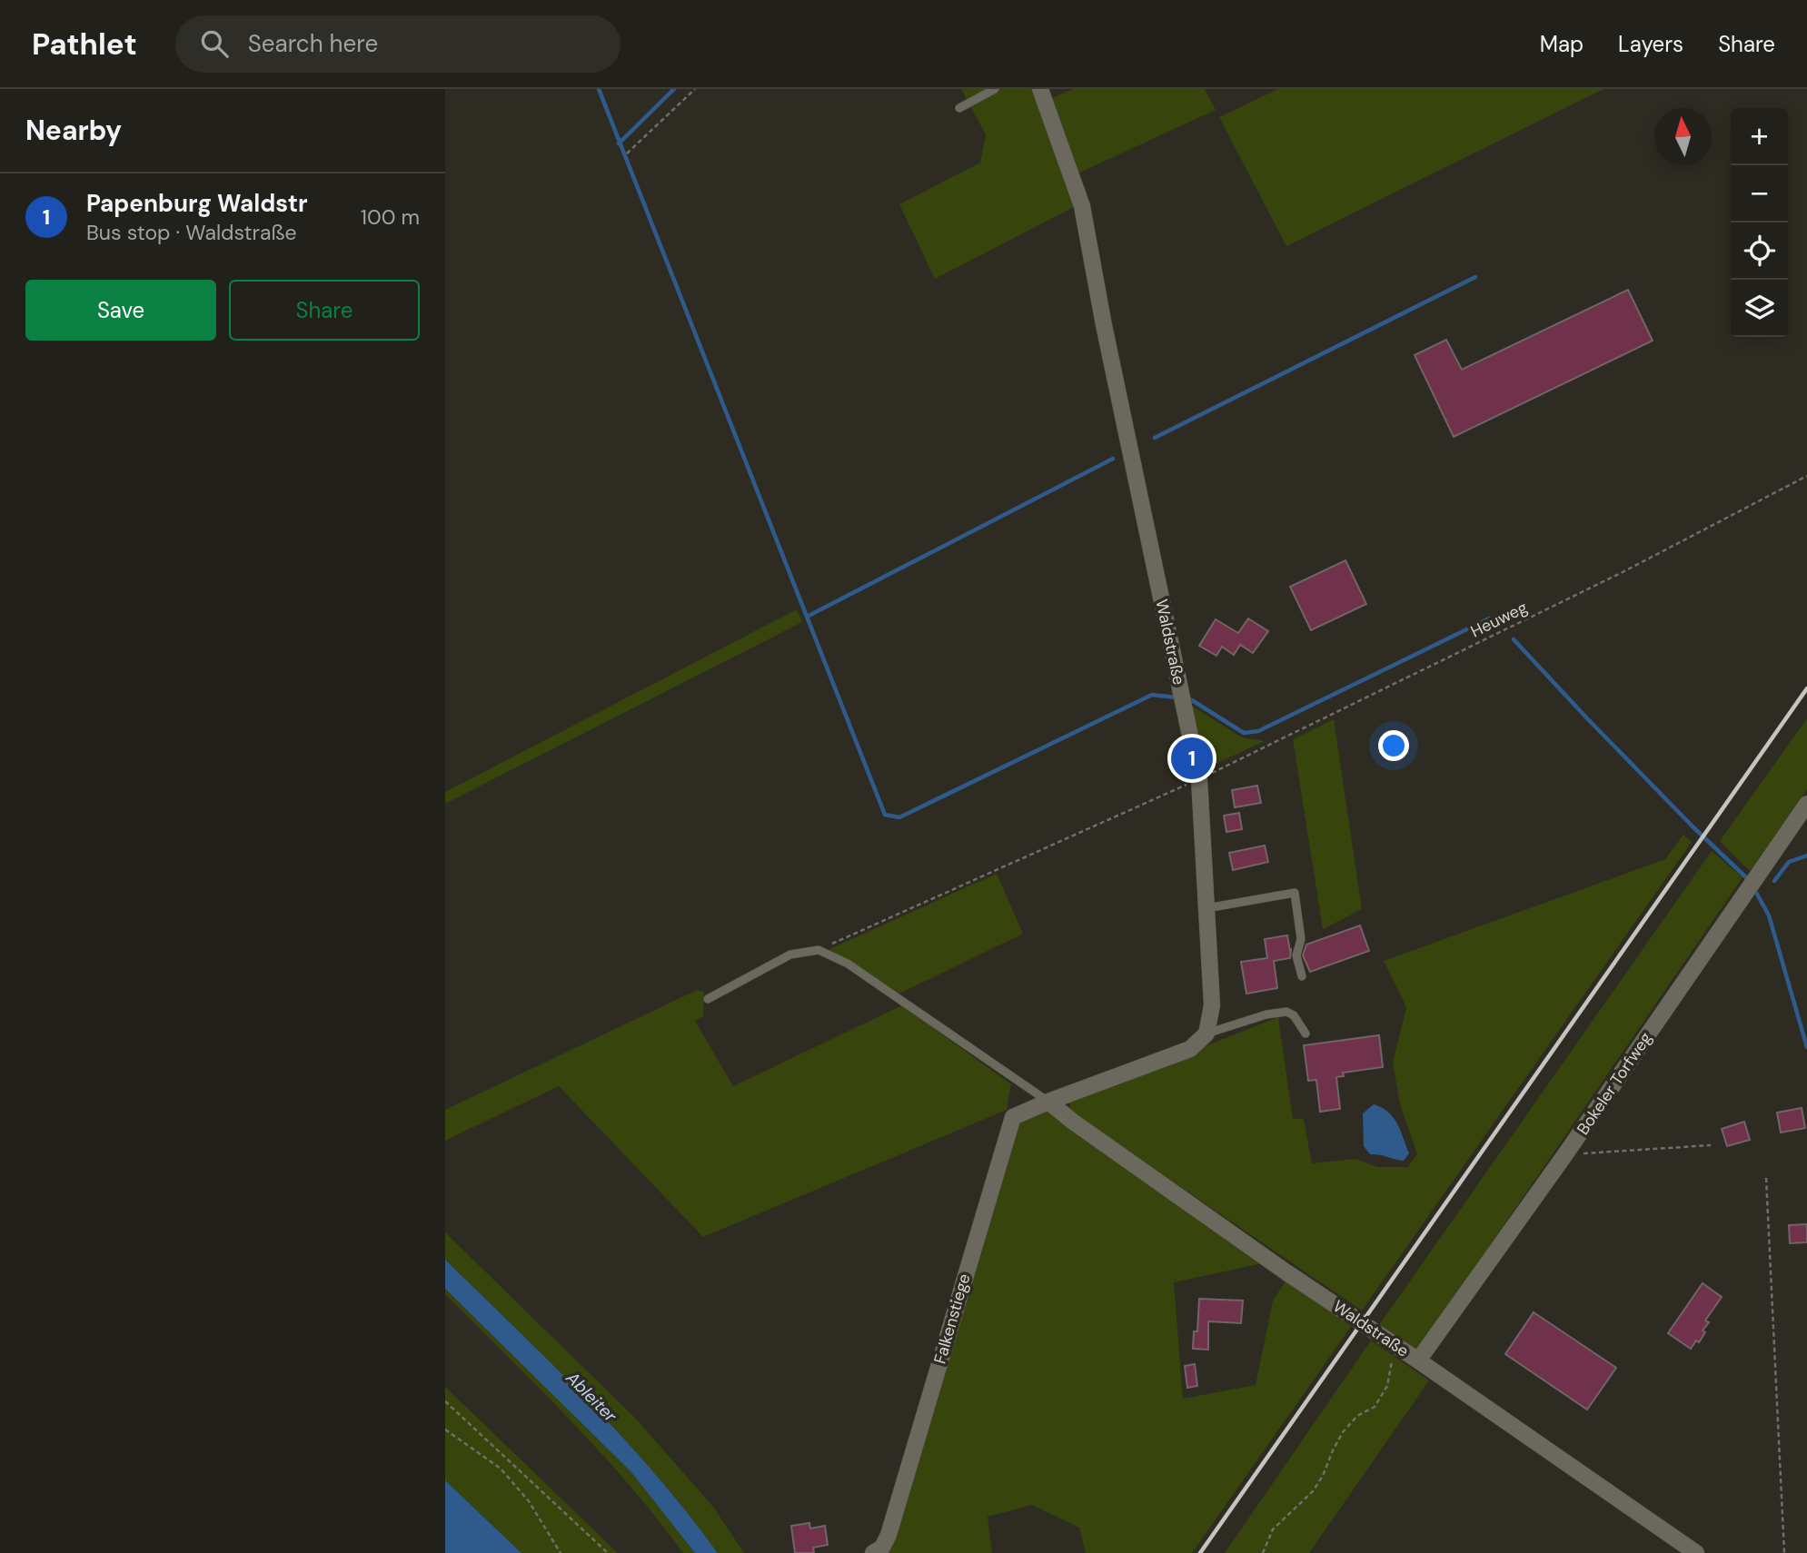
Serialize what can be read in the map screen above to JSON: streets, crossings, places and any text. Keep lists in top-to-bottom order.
{
  "streets": {
    "street": ["Waldstraße", "Bokeler Torfweg", "Falkenstiege"],
    "path": ["Heuweg"]
  },
  "crossings": [
    ["Heuweg", "Waldstraße"],
    ["Waldstraße", "Bokeler Torfweg"],
    ["Waldstraße", "Falkenstiege"]
  ],
  "water": ["Ableiter"],
  "north": "top",
  "page": {
    "header": "Pathlet",
    "search": "Search here",
    "nav": ["Map", "Layers", "Share"],
    "heading": "Nearby",
    "map_buttons": ["+", "−"],
    "list": [
      {
        "mark": "1",
        "name": "Papenburg Waldstr",
        "note": "Bus stop · Waldstraße",
        "value": "100 m"
      }
    ],
    "buttons": ["Save", "Share"],
    "pins": "1"
  }
}
